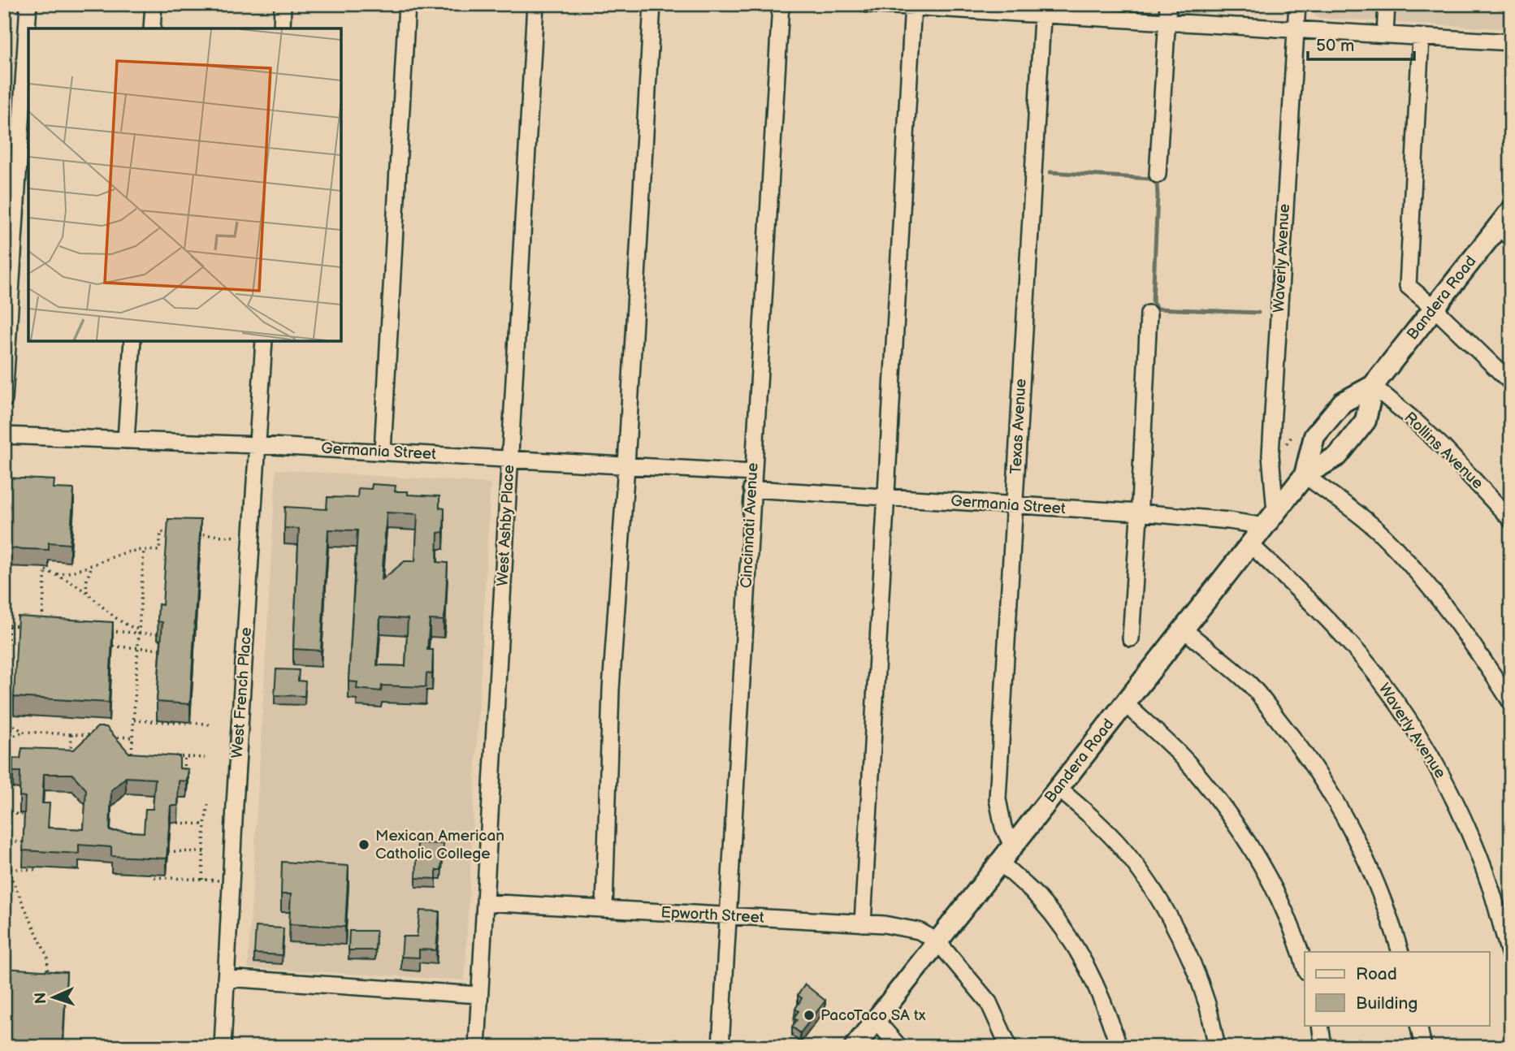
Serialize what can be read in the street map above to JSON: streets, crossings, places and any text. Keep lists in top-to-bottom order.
{
  "streets": {
    "main road": ["Bandera Road"],
    "street": [
      "Waverly Avenue",
      "Texas Avenue",
      "Rollins Avenue",
      "Germania Street",
      "West Ashby Place",
      "Cincinnati Avenue",
      "West French Place",
      "Epworth Street"
    ]
  },
  "crossings": [
    ["Waverly Avenue", "Bandera Road"],
    ["Waverly Avenue", "Germania Street"],
    ["Bandera Road", "Texas Avenue"],
    ["Bandera Road", "Rollins Avenue"],
    ["Bandera Road", "Germania Street"],
    ["Bandera Road", "Epworth Street"],
    ["Texas Avenue", "Germania Street"],
    ["Germania Street", "West Ashby Place"],
    ["Germania Street", "Cincinnati Avenue"],
    ["Germania Street", "West French Place"],
    ["West Ashby Place", "Epworth Street"],
    ["Cincinnati Avenue", "Epworth Street"]
  ],
  "places": ["Mexican American Catholic College", "PacoTaco SA tx"],
  "legend": ["Road", "Building"],
  "scale_bar": "50 m",
  "north": "left"
}
